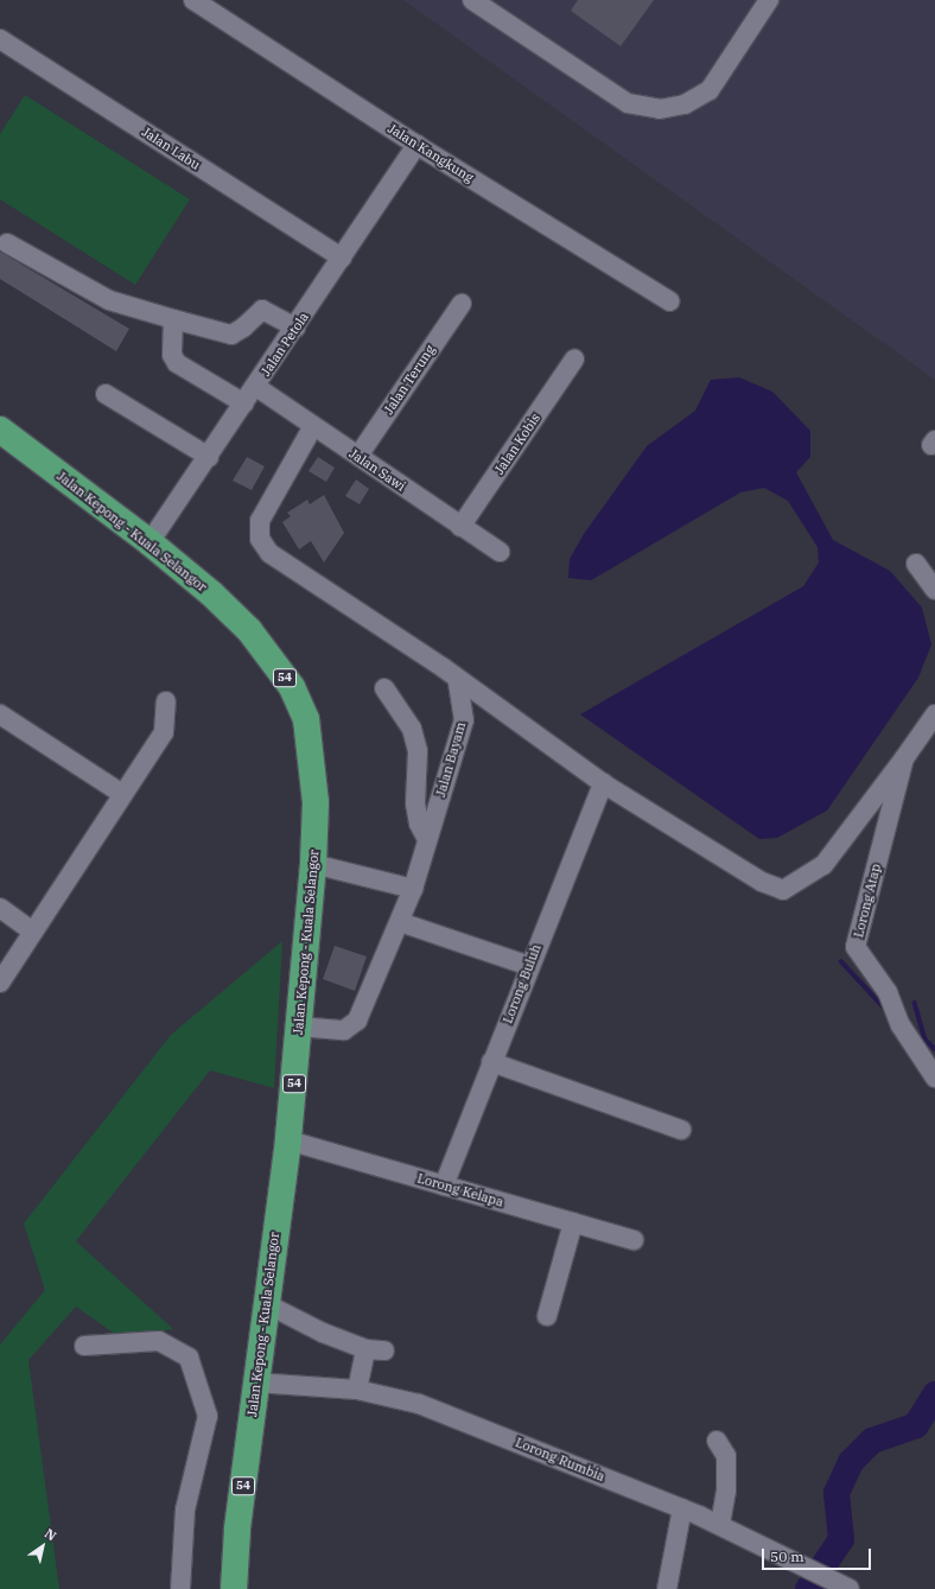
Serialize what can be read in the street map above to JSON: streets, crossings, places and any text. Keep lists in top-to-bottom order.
{
  "streets": {
    "highway": ["Jalan Kepong - Kuala Selangor", "54"],
    "street": [
      "Jalan Labu",
      "Jalan Kangkung",
      "Jalan Petola",
      "Jalan Terung",
      "Jalan Kobis",
      "Jalan Sawi",
      "Jalan Bayam",
      "Lorong Atap",
      "Lorong Buluh",
      "Lorong Kelapa",
      "Lorong Rumbia"
    ]
  },
  "crossings": [
    ["Jalan Labu", "Jalan Petola"],
    ["Jalan Kangkung", "Jalan Petola"],
    ["Jalan Petola", "Jalan Sawi"],
    ["Jalan Petola", "Jalan Kepong - Kuala Selangor"],
    ["Jalan Terung", "Jalan Sawi"],
    ["Jalan Kobis", "Jalan Sawi"],
    ["Jalan Kepong - Kuala Selangor", "Jalan Bayam"],
    ["Jalan Kepong - Kuala Selangor", "Lorong Kelapa"],
    ["Jalan Kepong - Kuala Selangor", "Lorong Rumbia"],
    ["Lorong Buluh", "Lorong Kelapa"]
  ],
  "scale_bar": "50 m",
  "north": "top right"
}
